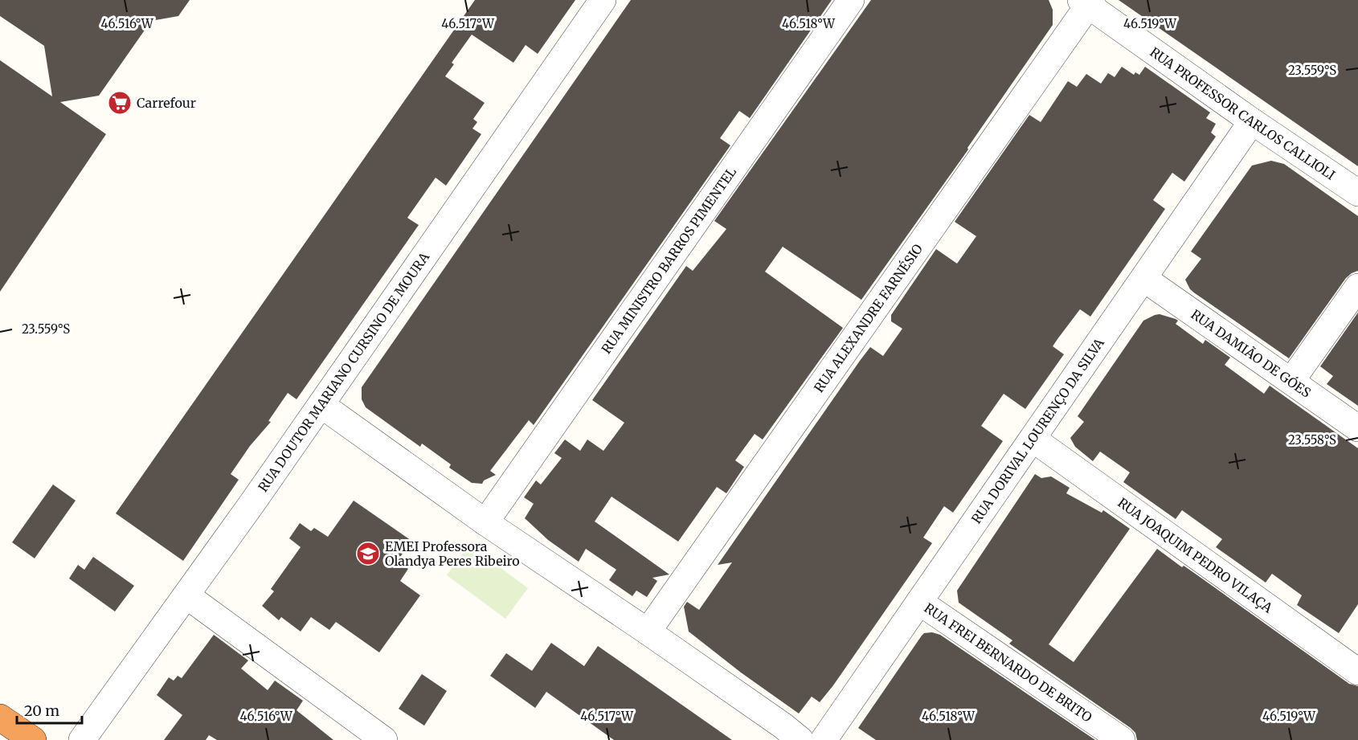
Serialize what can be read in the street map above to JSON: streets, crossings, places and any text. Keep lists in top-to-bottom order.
{
  "streets": {
    "street": [
      "RUA PROFESSOR CARLOS CALLIOLI",
      "RUA MINISTRO BARROS PIMENTEL",
      "RUA ALEXANDRE FARNÉSIO",
      "RUA DAMIÃO DE GÓES",
      "RUA DOUTOR MARIANO CURSINO DE MOURA",
      "RUA DORIVAL LOURENÇO DA SILVA",
      "RUA JOAQUIM PEDRO VILAÇA",
      "RUA FREI BERNARDO DE BRITO"
    ]
  },
  "crossings": [
    ["RUA PROFESSOR CARLOS CALLIOLI", "RUA ALEXANDRE FARNÉSIO"],
    ["RUA PROFESSOR CARLOS CALLIOLI", "RUA DORIVAL LOURENÇO DA SILVA"],
    ["RUA DAMIÃO DE GÓES", "RUA DORIVAL LOURENÇO DA SILVA"],
    ["RUA DORIVAL LOURENÇO DA SILVA", "RUA JOAQUIM PEDRO VILAÇA"],
    ["RUA DORIVAL LOURENÇO DA SILVA", "RUA FREI BERNARDO DE BRITO"]
  ],
  "places": {
    "supermarket": ["Carrefour"],
    "school or university": ["EMEI Professora Olandya Peres Ribeiro"]
  },
  "scale_bar": "20 m",
  "coordinates": [
    "46.516°W",
    "46.517°W",
    "46.518°W",
    "46.519°W",
    "23.559°S",
    "23.558°S"
  ]
}
